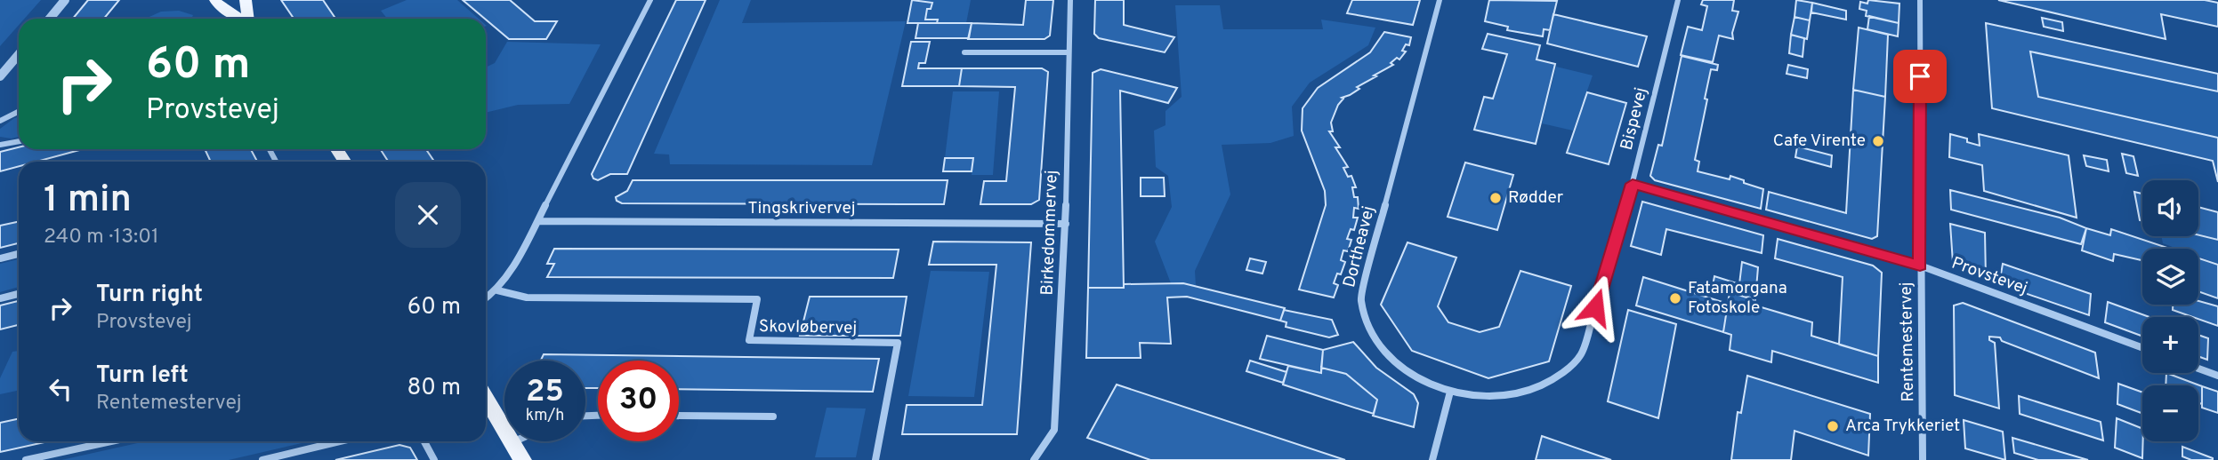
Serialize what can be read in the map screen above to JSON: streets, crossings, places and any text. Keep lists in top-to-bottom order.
{
  "streets": {
    "street": [
      "Bispevej",
      "Tingskrivervej",
      "Birkedommervej",
      "Dortheavej",
      "Provstevej",
      "Skovløbervej",
      "Rentemestervej"
    ]
  },
  "crossings": [
    ["Bispevej", "Dortheavej"],
    ["Bispevej", "Provstevej"],
    ["Tingskrivervej", "Birkedommervej"],
    ["Provstevej", "Rentemestervej"]
  ],
  "places": [
    "Cafe Virente",
    "Rødder",
    "Fatamorgana Fotoskole",
    "Arca Trykkeriet"
  ],
  "page": {
    "turn": ["60 m", "Provstevej"],
    "heading": ["1 min", "240 m · 13:01"],
    "map_buttons": ["+", "−"],
    "list": [
      {
        "name": "Turn right",
        "note": "Provstevej",
        "value": "60 m"
      },
      {
        "name": "Turn left",
        "note": "Rentemestervej",
        "value": "80 m"
      }
    ],
    "speed": "25 km/h",
    "limit": "30"
  }
}
